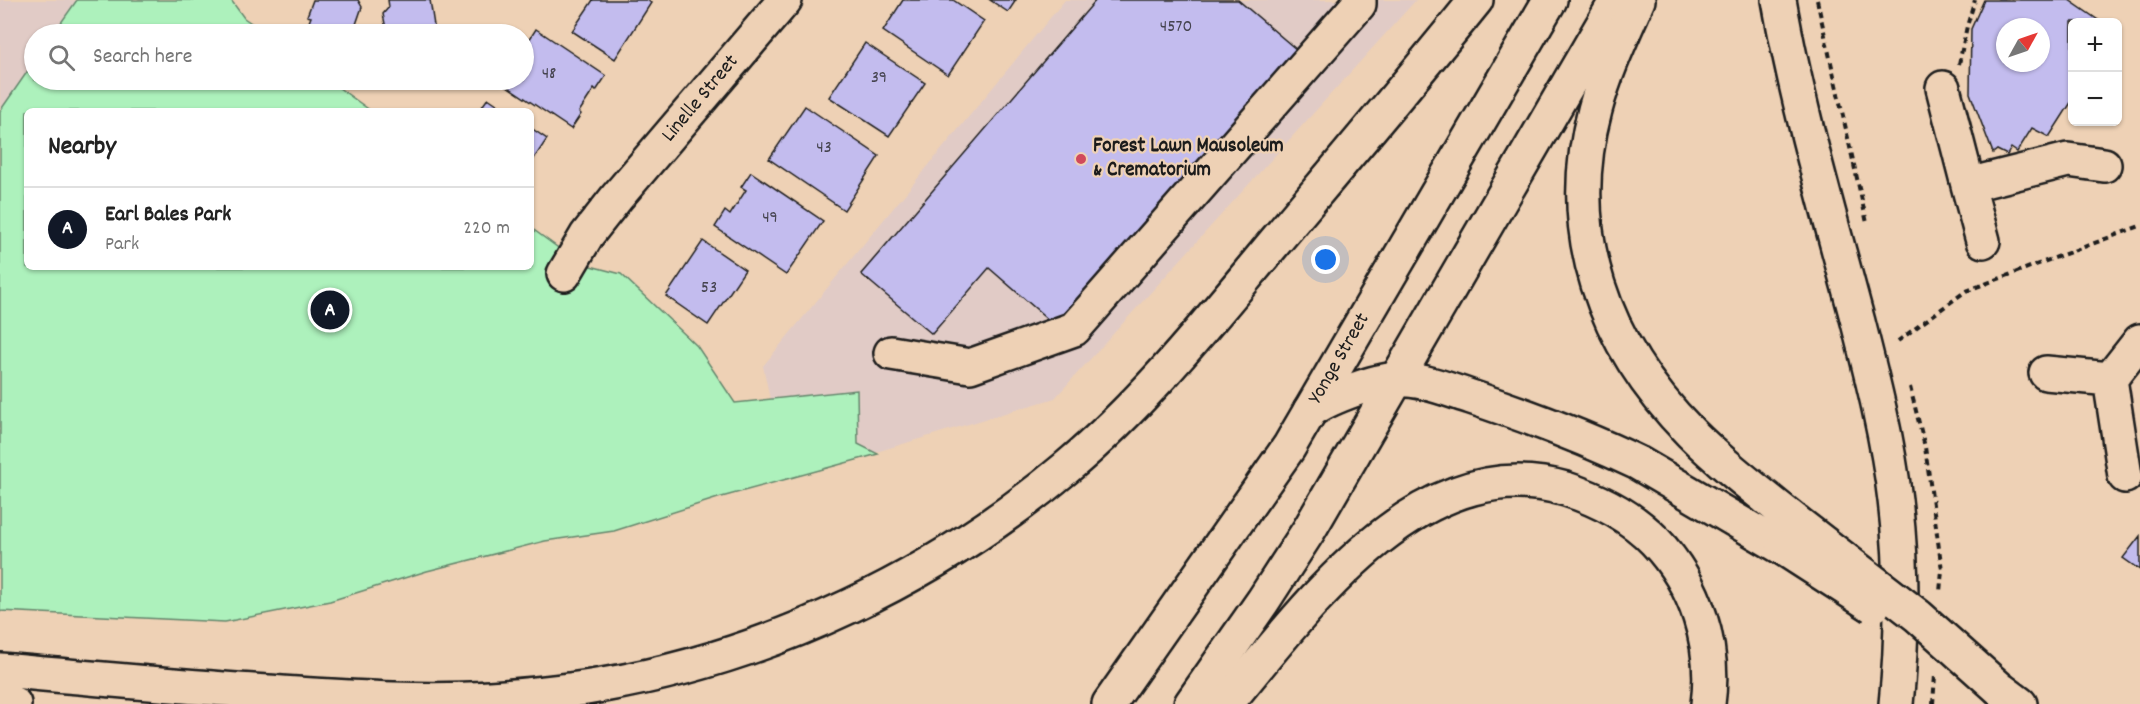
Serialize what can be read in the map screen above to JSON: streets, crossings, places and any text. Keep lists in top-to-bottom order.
{
  "streets": {
    "main road": ["Linelle Street", "Yonge Street"]
  },
  "places": ["Forest Lawn Mausoleum & Crematorium"],
  "house_numbers": [
    "4570",
    "48",
    "39",
    "43",
    "49",
    "53"
  ],
  "north": "top right",
  "page": {
    "map_buttons": ["+", "−"],
    "search": "Search here",
    "heading": "Nearby",
    "list": [
      {
        "mark": "A",
        "name": "Earl Bales Park",
        "note": "Park",
        "value": "220 m"
      }
    ],
    "pins": "A"
  }
}
